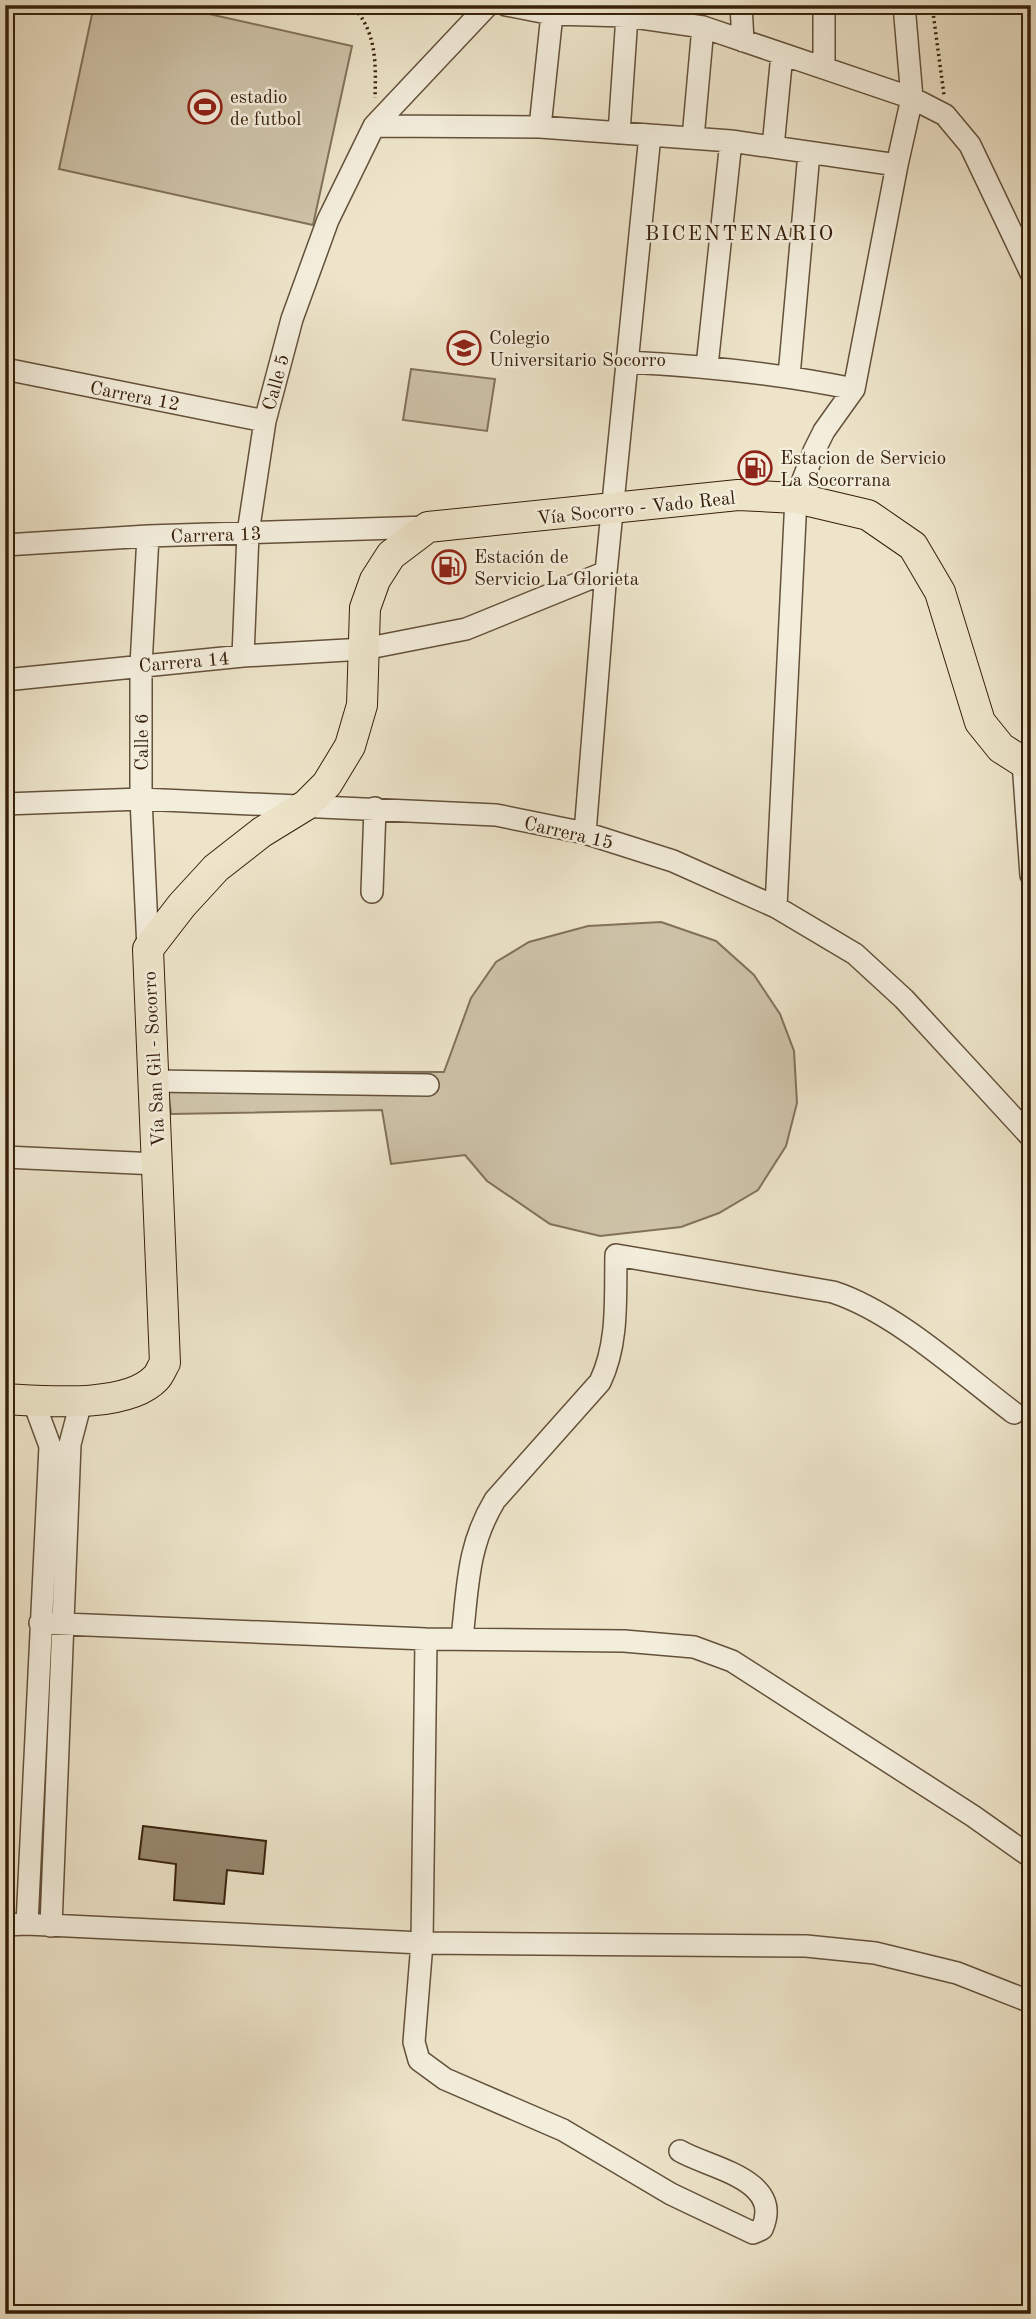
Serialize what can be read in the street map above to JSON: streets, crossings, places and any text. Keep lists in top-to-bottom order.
{
  "streets": {
    "highway": ["Vía Socorro - Vado Real", "Vía San Gil - Socorro"],
    "street": [
      "Calle 5",
      "Carrera 12",
      "Carrera 13",
      "Carrera 14",
      "Calle 6",
      "Carrera 15"
    ]
  },
  "crossings": [
    ["Calle 5", "Carrera 12"],
    ["Calle 5", "Carrera 13"],
    ["Calle 5", "Carrera 14"],
    ["Vía Socorro - Vado Real", "Carrera 13"],
    ["Vía Socorro - Vado Real", "Vía San Gil - Socorro"],
    ["Carrera 13", "Calle 6"],
    ["Carrera 13", "Vía San Gil - Socorro"],
    ["Carrera 14", "Calle 6"],
    ["Carrera 14", "Vía San Gil - Socorro"],
    ["Calle 6", "Carrera 15"],
    ["Calle 6", "Vía San Gil - Socorro"],
    ["Carrera 15", "Vía San Gil - Socorro"]
  ],
  "districts": ["BICENTENARIO"],
  "places": {
    "sports": ["estadio de futbol"],
    "school or university": ["Colegio Universitario Socorro"],
    "fuel station": ["Estacion de Servicio La Socorrana", "Estación de Servicio La Glorieta"]
  }
}
